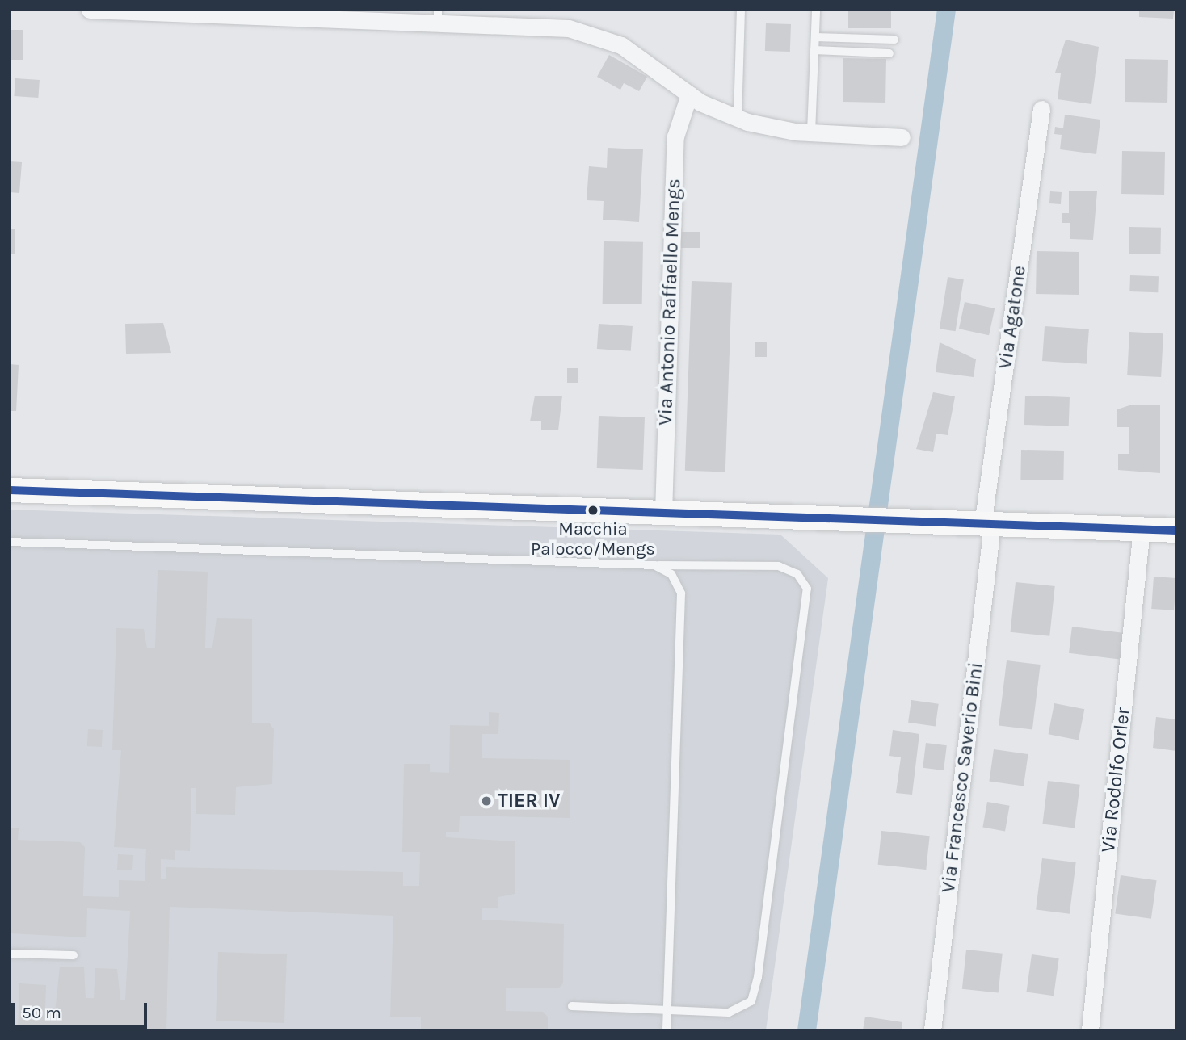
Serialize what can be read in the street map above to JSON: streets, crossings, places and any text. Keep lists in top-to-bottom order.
{
  "streets": {
    "street": [
      "Via Antonio Raffaello Mengs",
      "Via Agatone",
      "Via Francesco Saverio Bini",
      "Via Rodolfo Orler"
    ]
  },
  "crossings": [
    ["Via Agatone", "Via Francesco Saverio Bini"]
  ],
  "places": ["Macchia Palocco/Mengs", "TIER IV"],
  "scale_bar": "50 m"
}
